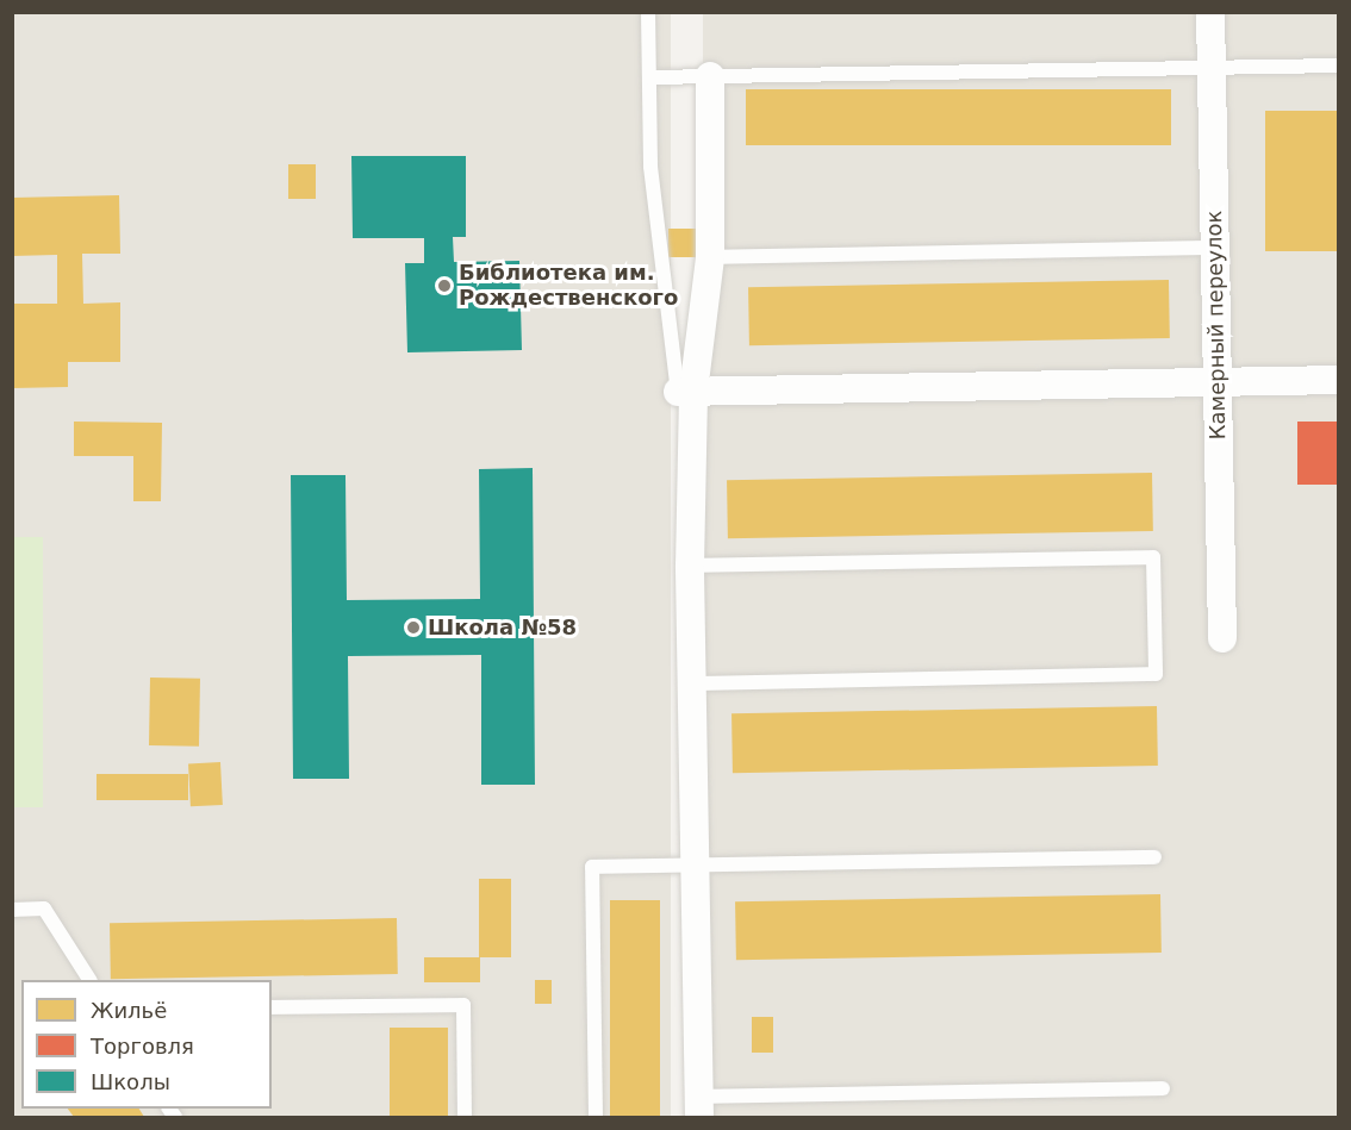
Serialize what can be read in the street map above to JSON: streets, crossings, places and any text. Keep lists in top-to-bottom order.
{
  "streets": {
    "street": ["Камерный переулок"]
  },
  "places": ["Библиотека им. Рождественского", "Школа №58"],
  "legend": ["Жильё", "Торговля", "Школы"]
}
